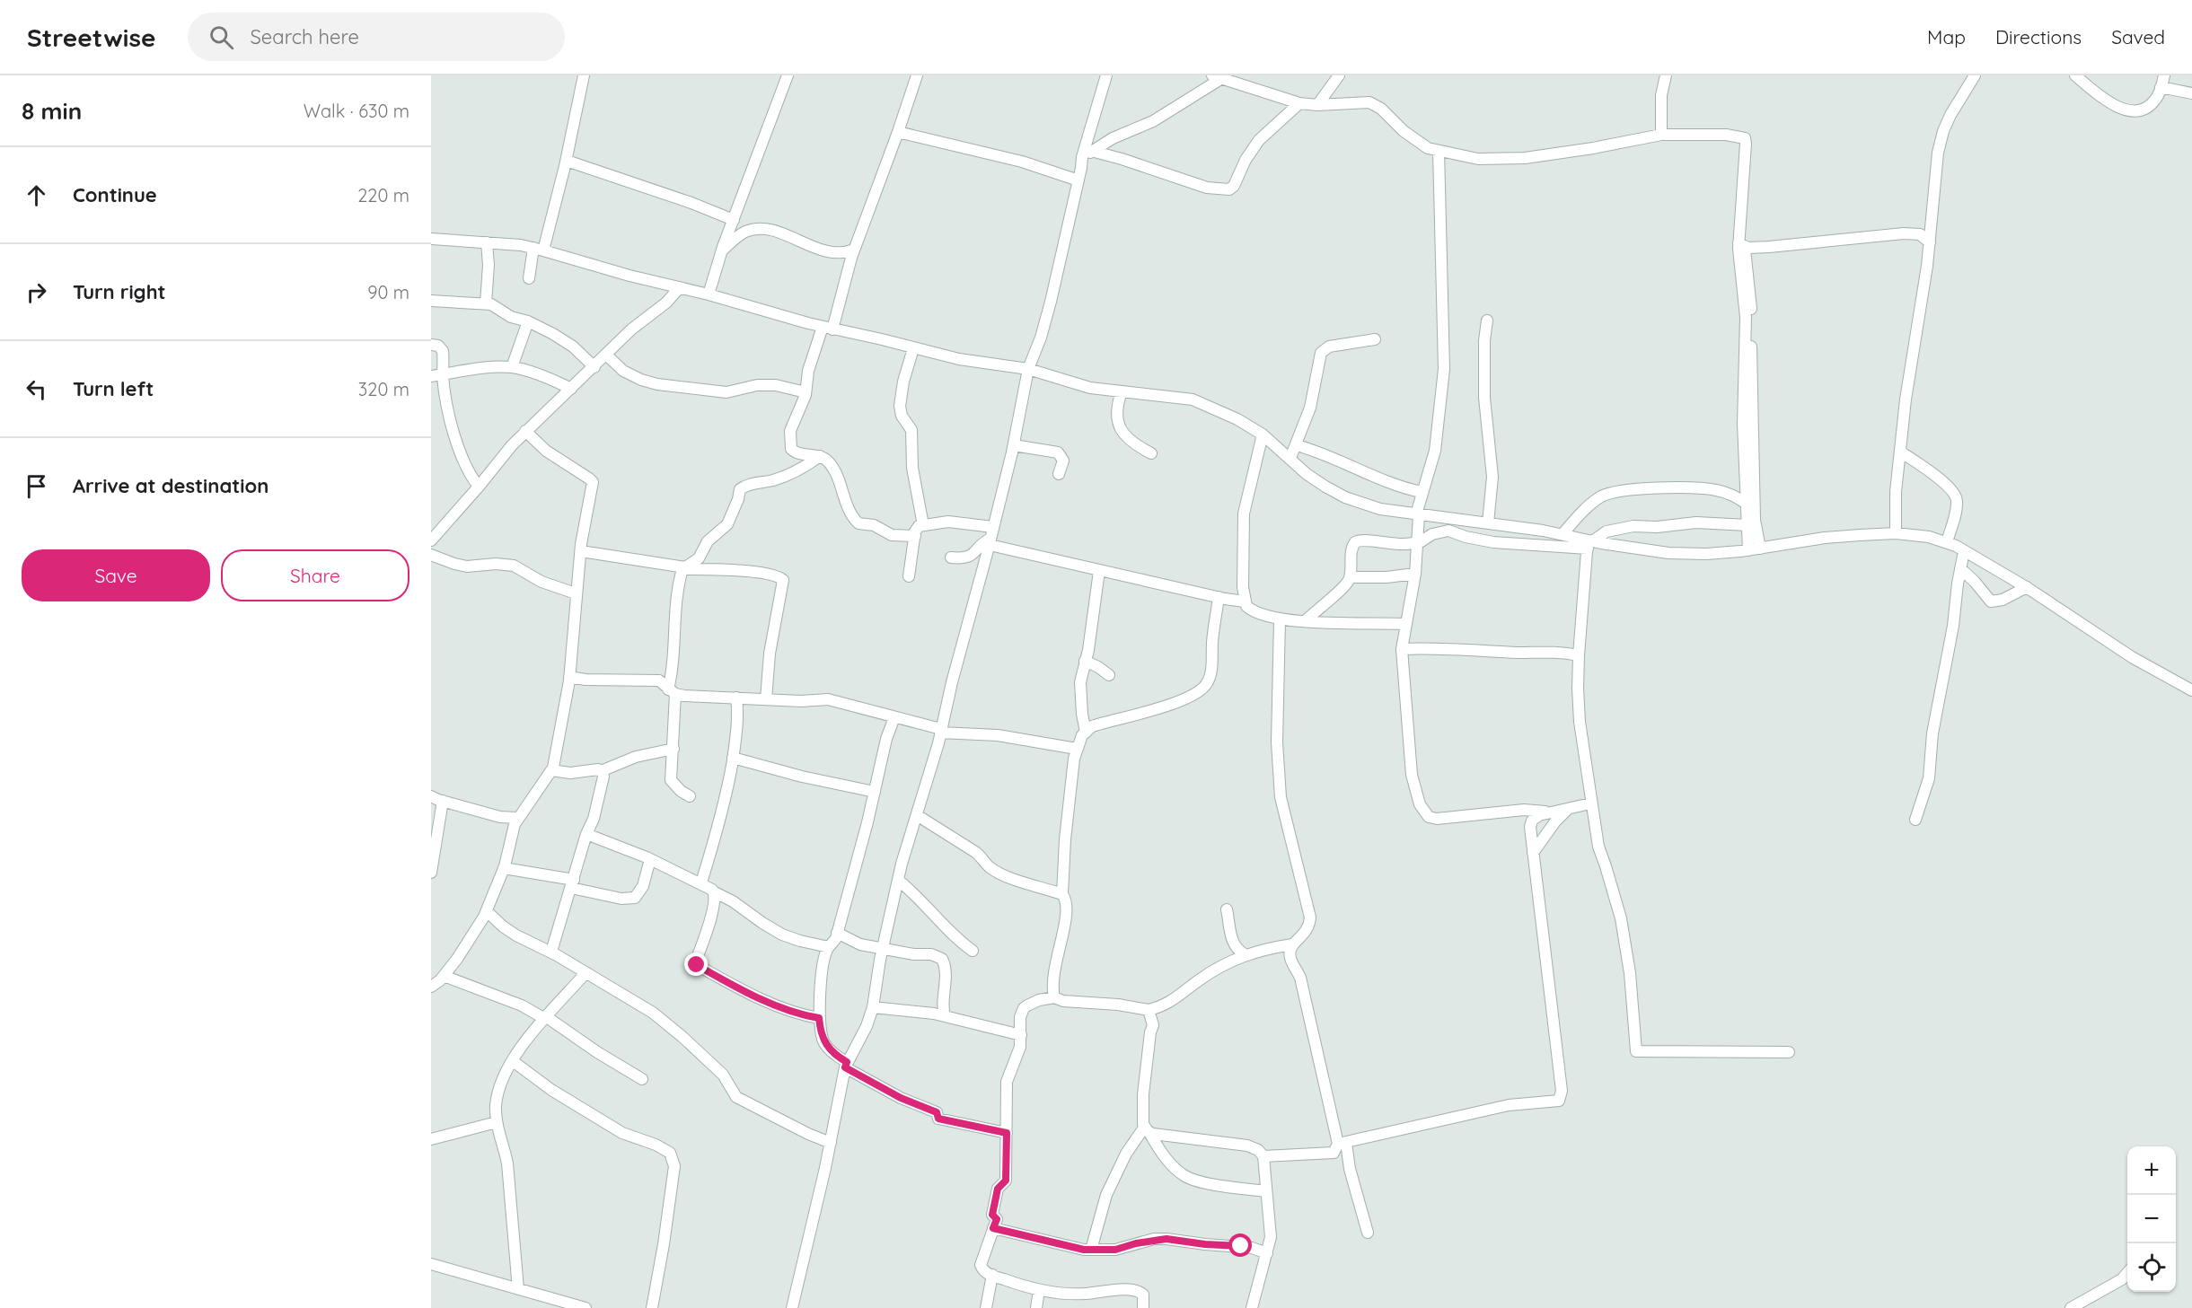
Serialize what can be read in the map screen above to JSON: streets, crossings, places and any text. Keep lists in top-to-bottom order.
{
  "page": {
    "header": "Streetwise",
    "search": "Search here",
    "nav": ["Map", "Directions", "Saved"],
    "heading": ["8 min", "Walk · 630 m"],
    "list": [
      ["Continue", "220 m"],
      ["Turn right", "90 m"],
      ["Turn left", "320 m"],
      "Arrive at destination"
    ],
    "buttons": ["Save", "Share"],
    "map_buttons": ["+", "−"]
  }
}
